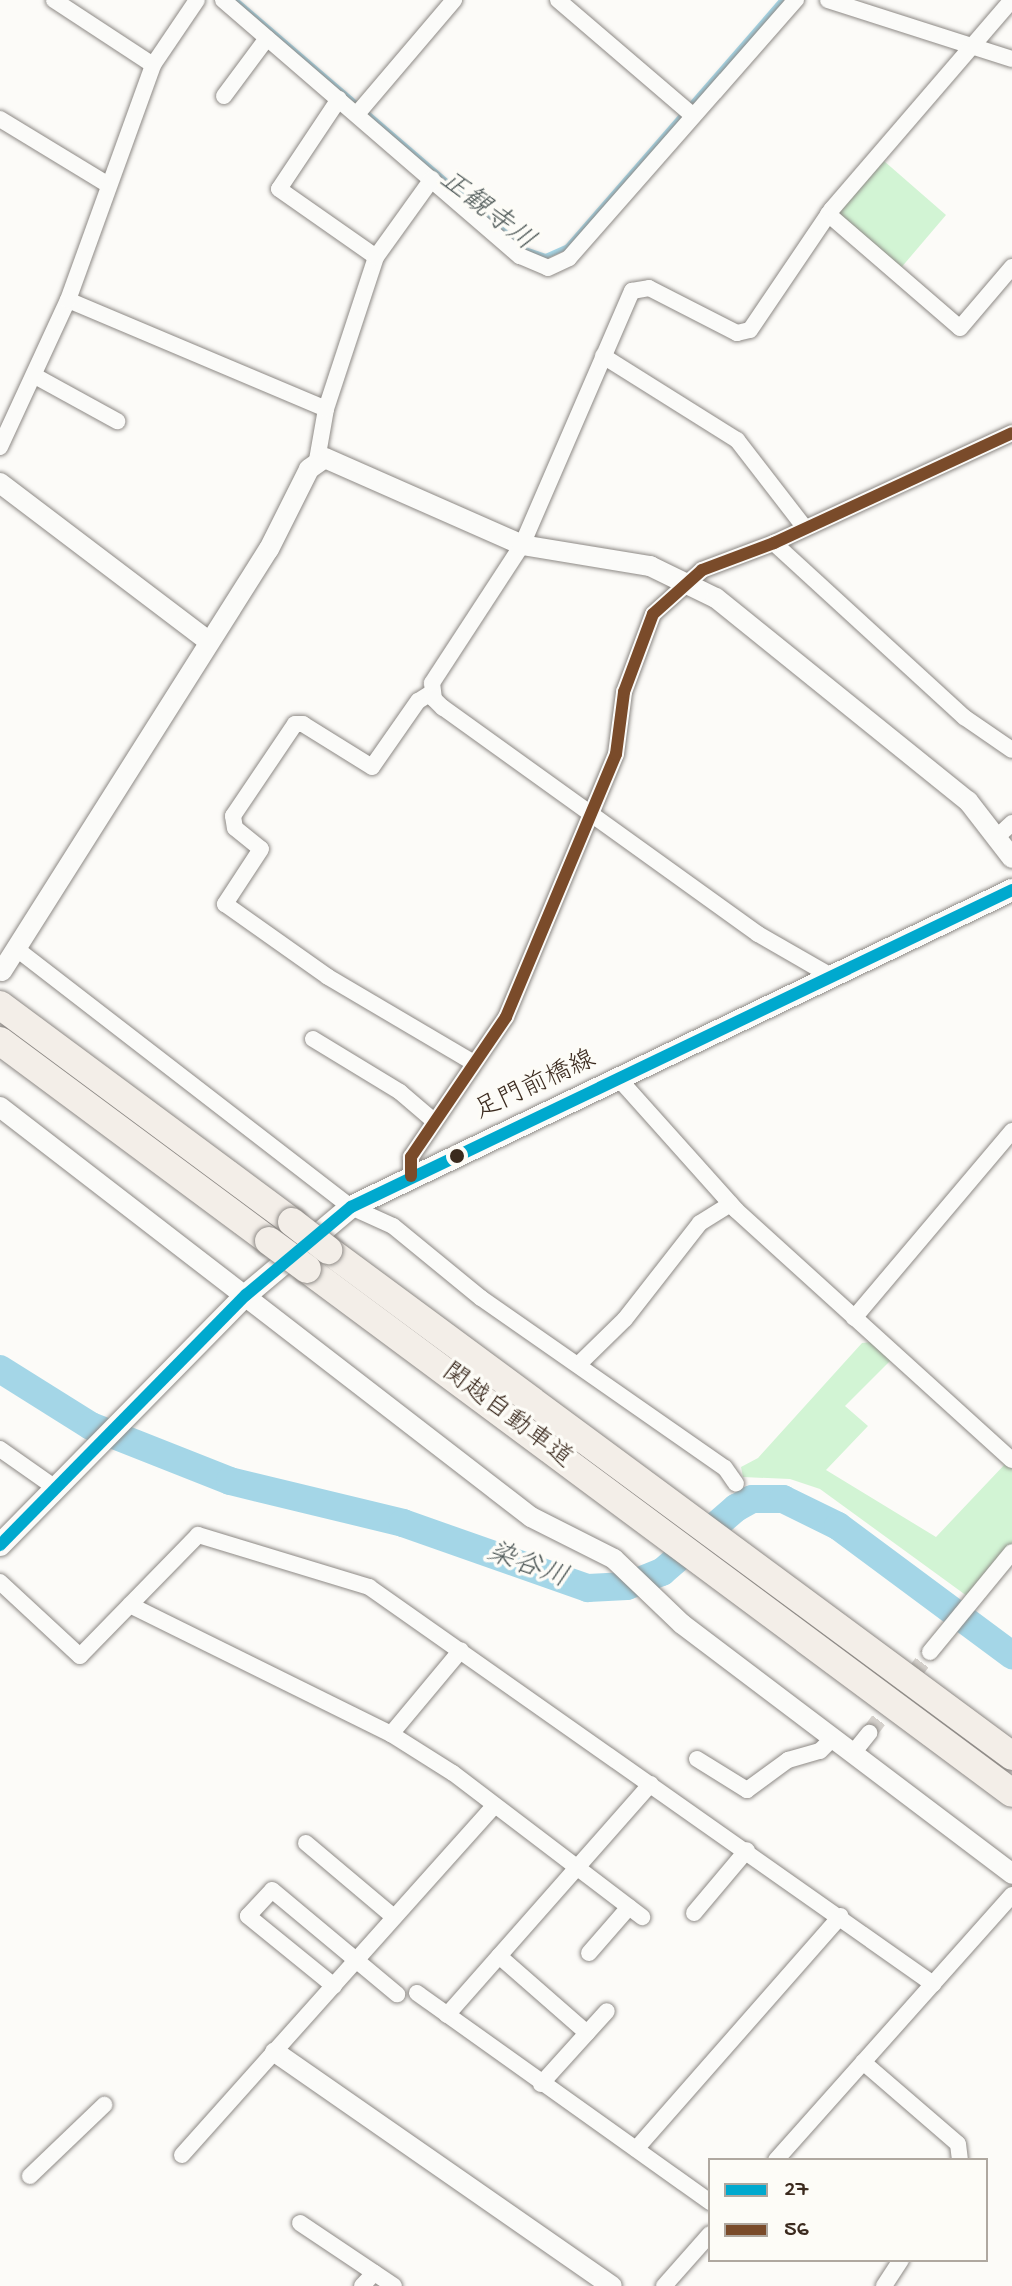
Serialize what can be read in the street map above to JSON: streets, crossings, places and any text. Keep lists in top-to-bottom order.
{
  "streets": {
    "highway": ["関越自動車道"],
    "main road": ["足門前橋線"]
  },
  "water": ["正観寺川", "染谷川"],
  "lines": ["transit line 56", "transit line 27"],
  "legend": ["27", "56"]
}
